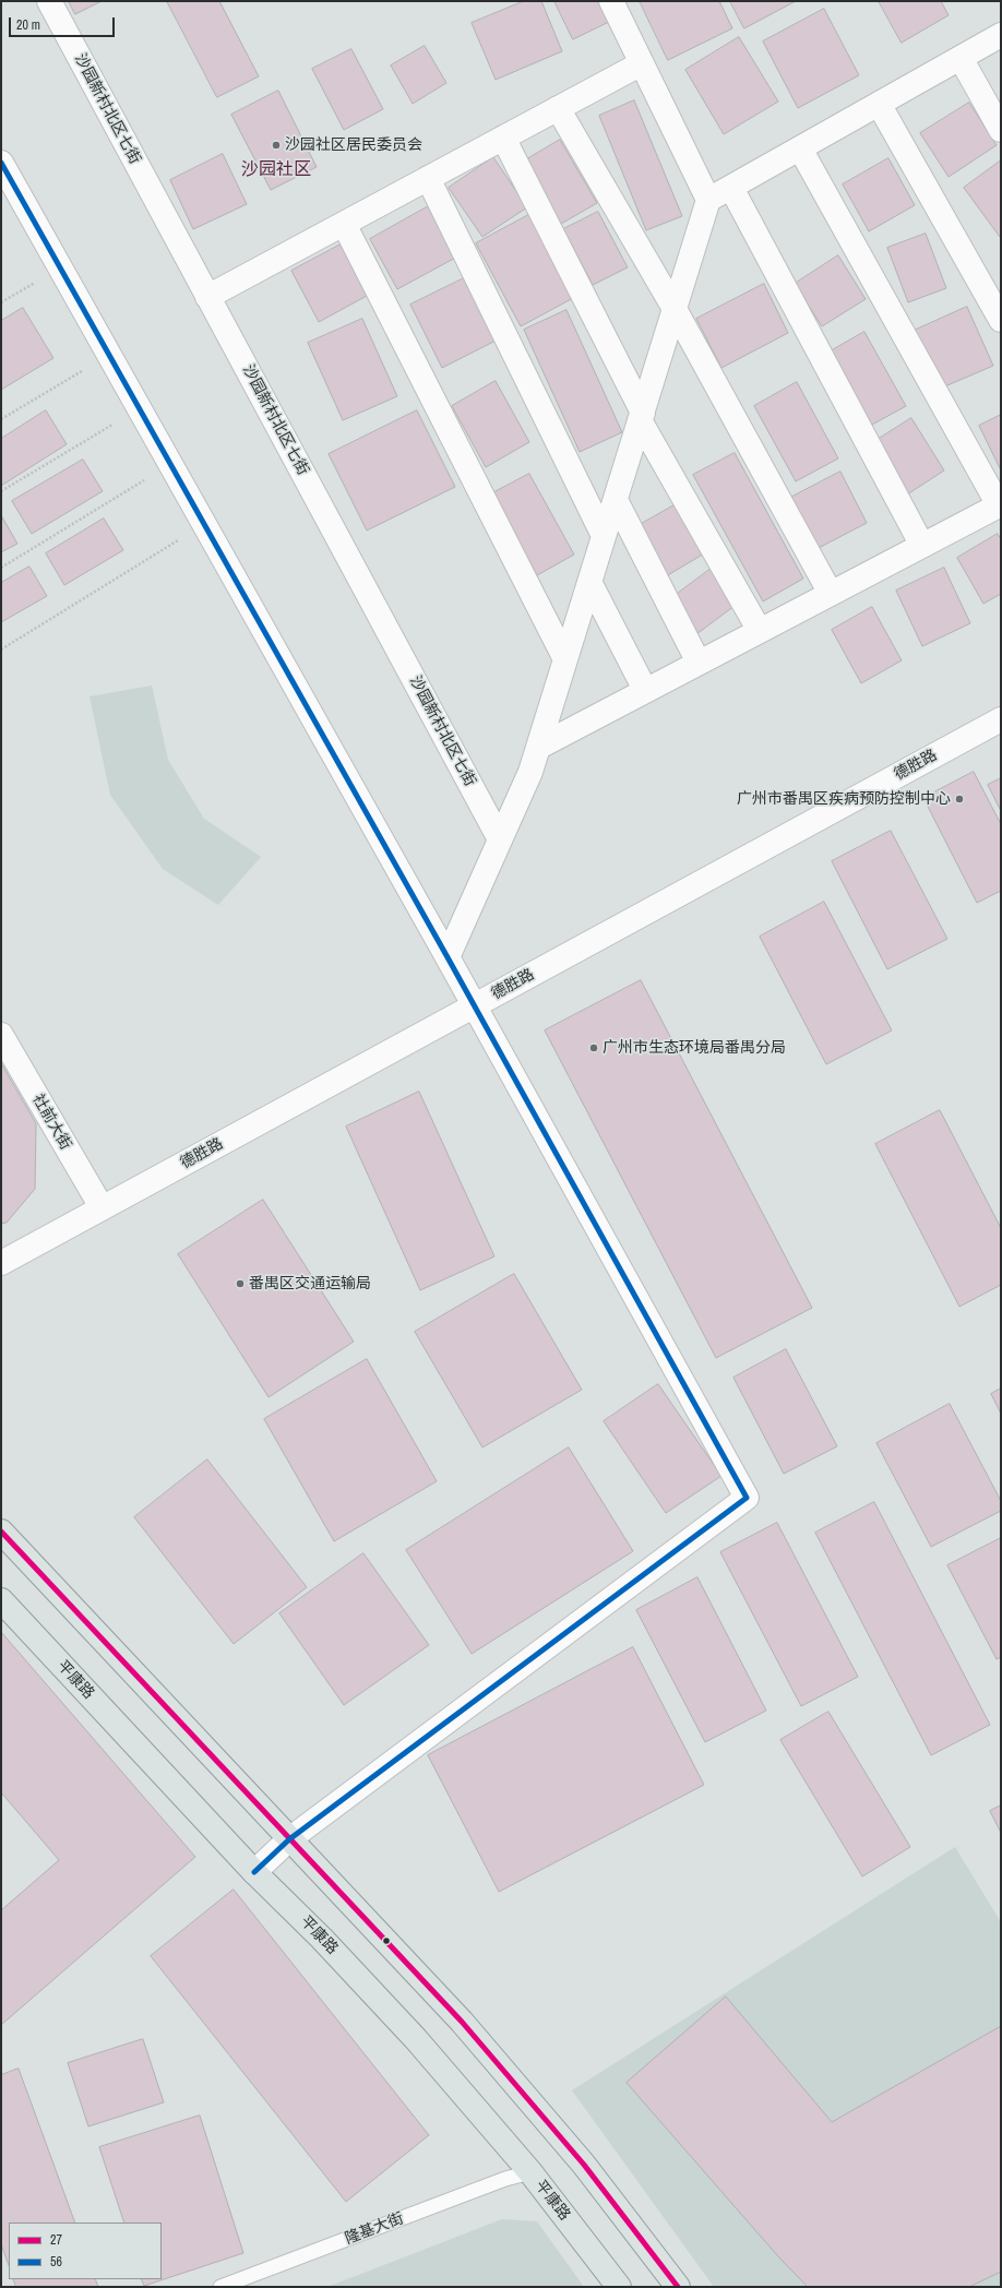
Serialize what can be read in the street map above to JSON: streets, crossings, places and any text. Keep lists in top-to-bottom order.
{
  "streets": {
    "main road": ["平康路"],
    "street": ["沙园新村北区七街", "德胜路", "社前大街"],
    "lane": ["隆基大街"]
  },
  "crossings": [
    ["德胜路", "社前大街"],
    ["平康路", "隆基大街"]
  ],
  "districts": ["沙园社区"],
  "places": [
    "沙园社区居民委员会",
    "广州市番禺区疾病预防控制中心",
    "广州市生态环境局番禺分局",
    "番禺区交通运输局"
  ],
  "lines": ["transit line 56", "transit line 27"],
  "legend": ["27", "56"],
  "scale_bar": "20 m"
}
